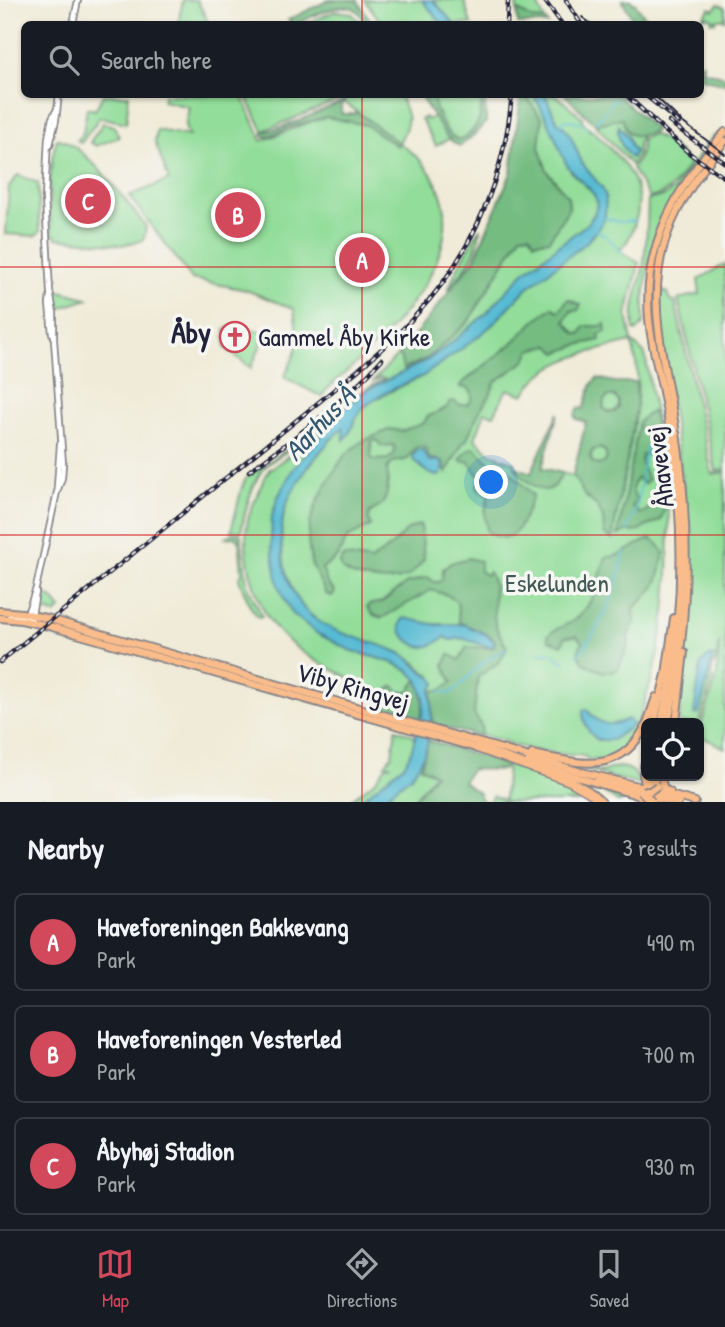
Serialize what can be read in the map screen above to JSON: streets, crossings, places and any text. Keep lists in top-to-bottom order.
{
  "streets": {
    "main road": ["Åhavevej", "Viby Ringvej"]
  },
  "districts": ["Åby"],
  "water": ["Aarhus Å"],
  "parks": ["Eskelunden"],
  "places": {
    "church": ["Gammel Åby Kirke"]
  },
  "page": {
    "search": "Search here",
    "pins": ["C", "B", "A"],
    "heading": ["Nearby", "3 results"],
    "list": [
      {
        "mark": "A",
        "name": "Haveforeningen Bakkevang",
        "note": "Park",
        "value": "490 m"
      },
      {
        "mark": "B",
        "name": "Haveforeningen Vesterled",
        "note": "Park",
        "value": "700 m"
      },
      {
        "mark": "C",
        "name": "Åbyhøj Stadion",
        "note": "Park",
        "value": "930 m"
      }
    ],
    "nav": ["Map", "Directions", "Saved"]
  }
}
